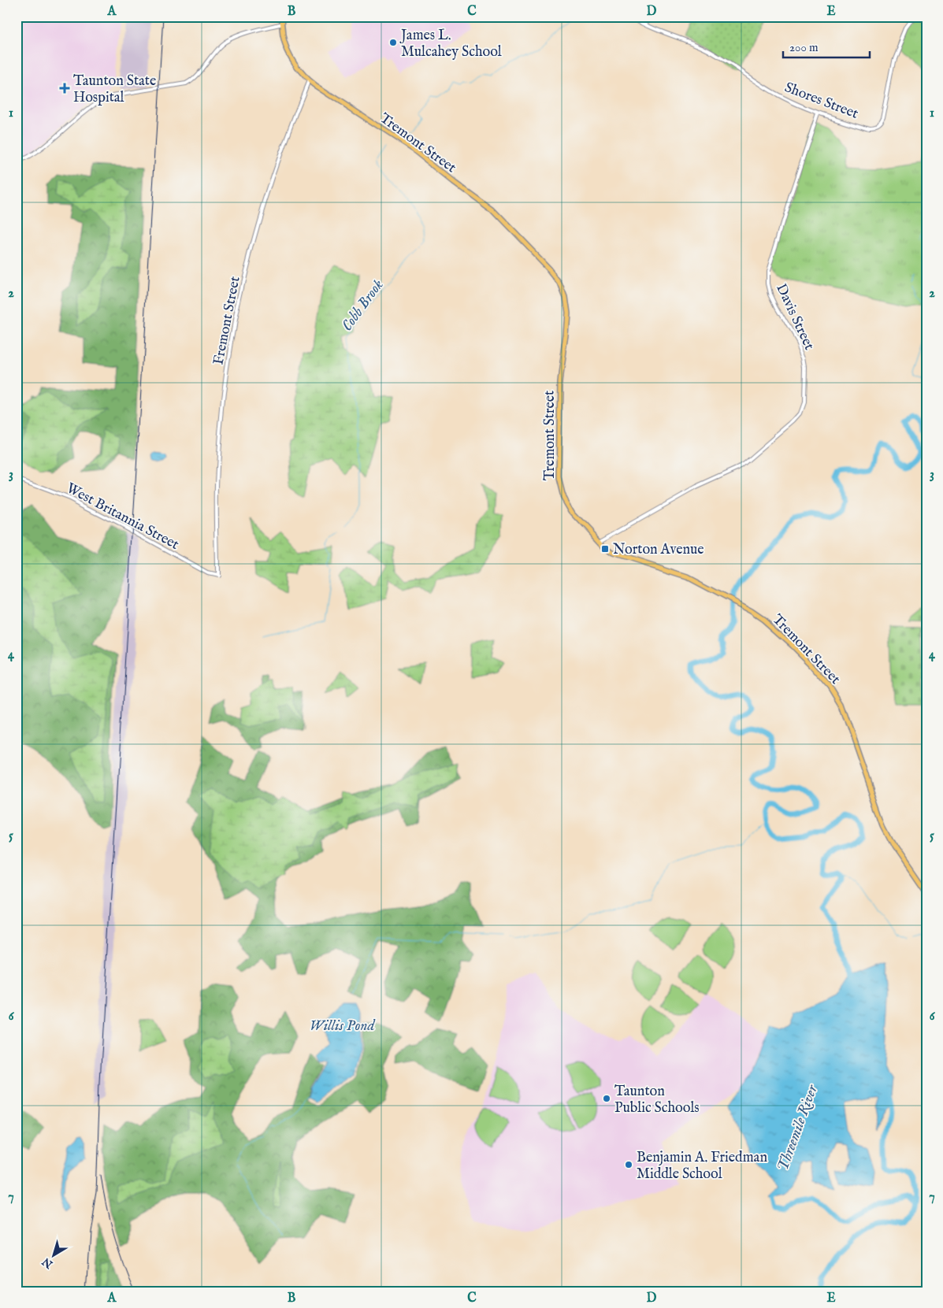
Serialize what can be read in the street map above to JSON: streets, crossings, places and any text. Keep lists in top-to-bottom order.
{
  "streets": {
    "main road": ["Tremont Street"],
    "street": [
      "Shores Street",
      "Davis Street",
      "Fremont Street",
      "West Britannia Street"
    ]
  },
  "crossings": [
    ["Shores Street", "Davis Street"],
    ["Tremont Street", "Davis Street"],
    ["Tremont Street", "Fremont Street"],
    ["Fremont Street", "West Britannia Street"]
  ],
  "water": ["Cobb Brook", "Willis Pond", "Threemile River"],
  "places": {
    "other": ["James L. Mulcahey School", "Taunton Public Schools", "Benjamin A. Friedman Middle School"],
    "health": ["Taunton State Hospital"],
    "transit": ["Norton Avenue"]
  },
  "scale_bar": "200 m",
  "north": "bottom left",
  "grid": {
    "columns": [
      "A",
      "B",
      "C",
      "D",
      "E"
    ],
    "rows": [
      "1",
      "2",
      "3",
      "4",
      "5",
      "6",
      "7"
    ]
  }
}
